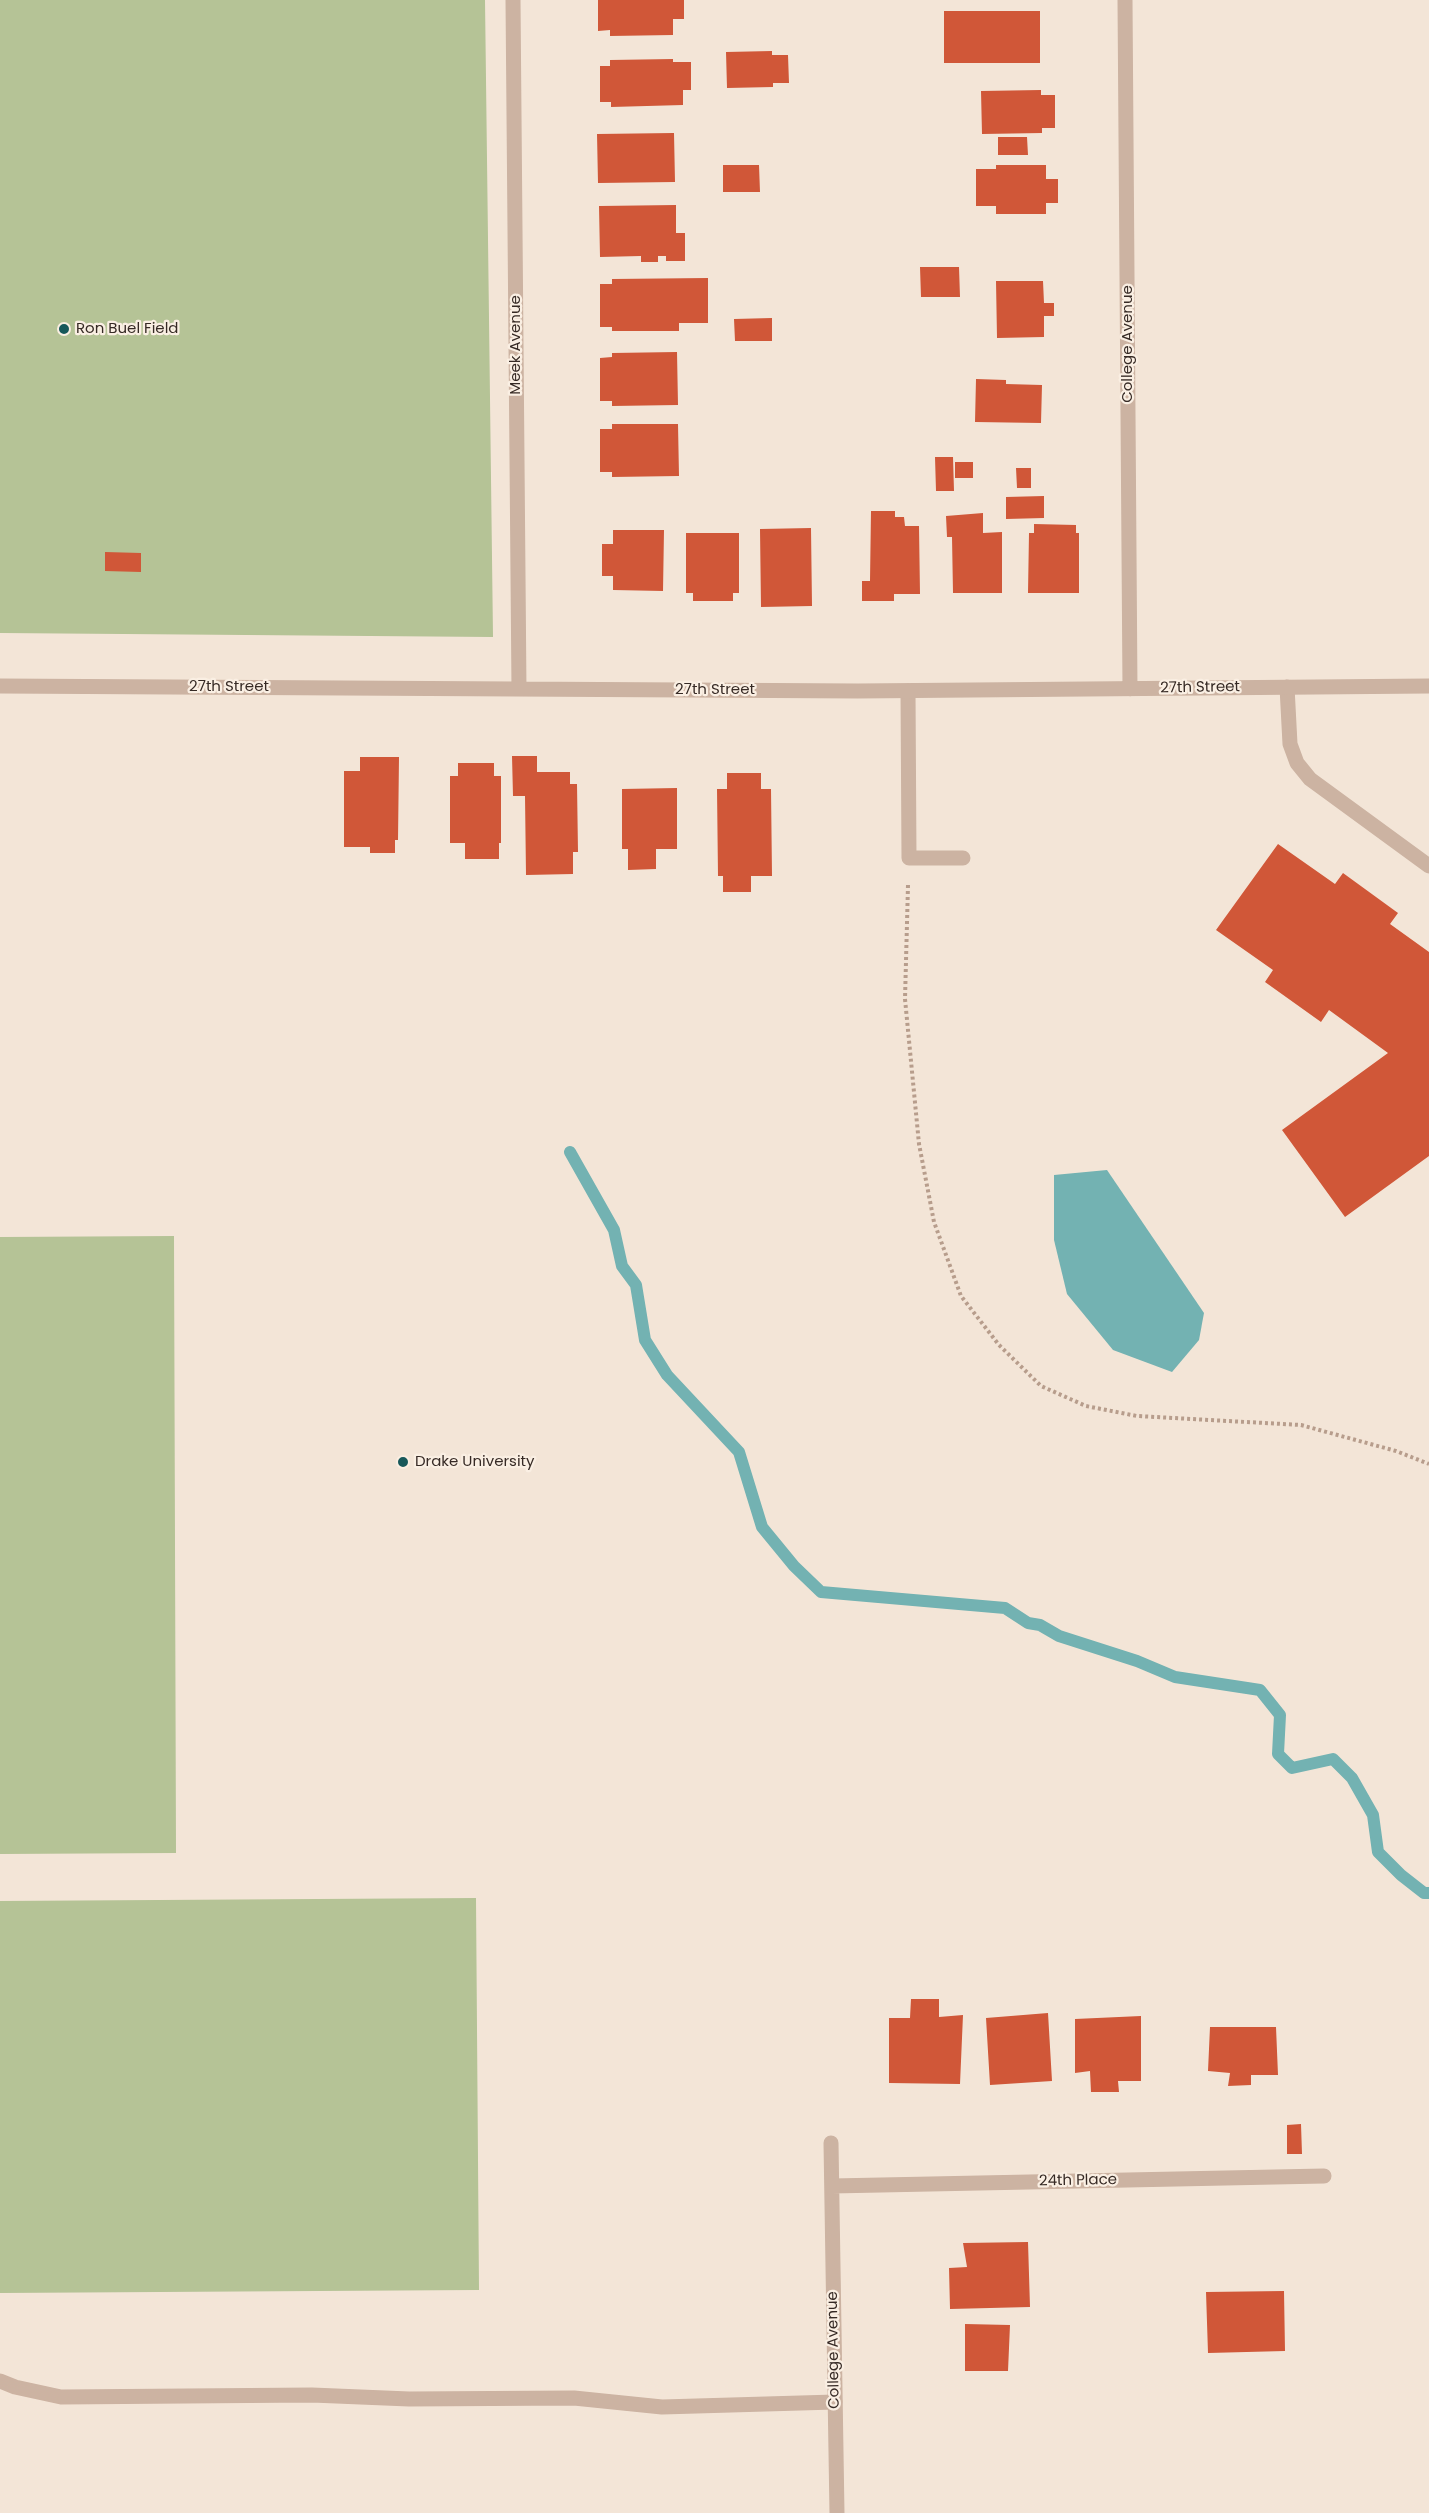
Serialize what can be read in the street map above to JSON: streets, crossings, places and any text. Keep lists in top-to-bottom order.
{
  "streets": {
    "street": [
      "College Avenue",
      "Meek Avenue",
      "27th Street",
      "24th Place"
    ]
  },
  "crossings": [
    ["College Avenue", "27th Street"],
    ["College Avenue", "24th Place"],
    ["Meek Avenue", "27th Street"]
  ],
  "places": ["Ron Buel Field", "Drake University"]
}
